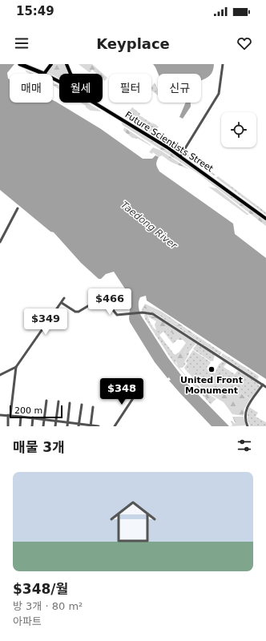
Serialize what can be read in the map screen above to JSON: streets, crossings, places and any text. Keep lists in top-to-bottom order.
{
  "streets": {
    "main road": ["Future Scientists Street"]
  },
  "water": ["Taedong River"],
  "places": ["United Front Monument"],
  "scale_bar": "200 m",
  "page": {
    "status": "15:49",
    "header": "Keyplace",
    "chip": [
      "매매",
      "월세",
      "필터",
      "신규"
    ],
    "price": ["$466", "$349", "$348"],
    "scale": "200 m",
    "heading": "매물 3개",
    "list": [
      {
        "name": "$348/월",
        "note": "방 3개 · 80 m² · 아파트"
      }
    ]
  }
}
